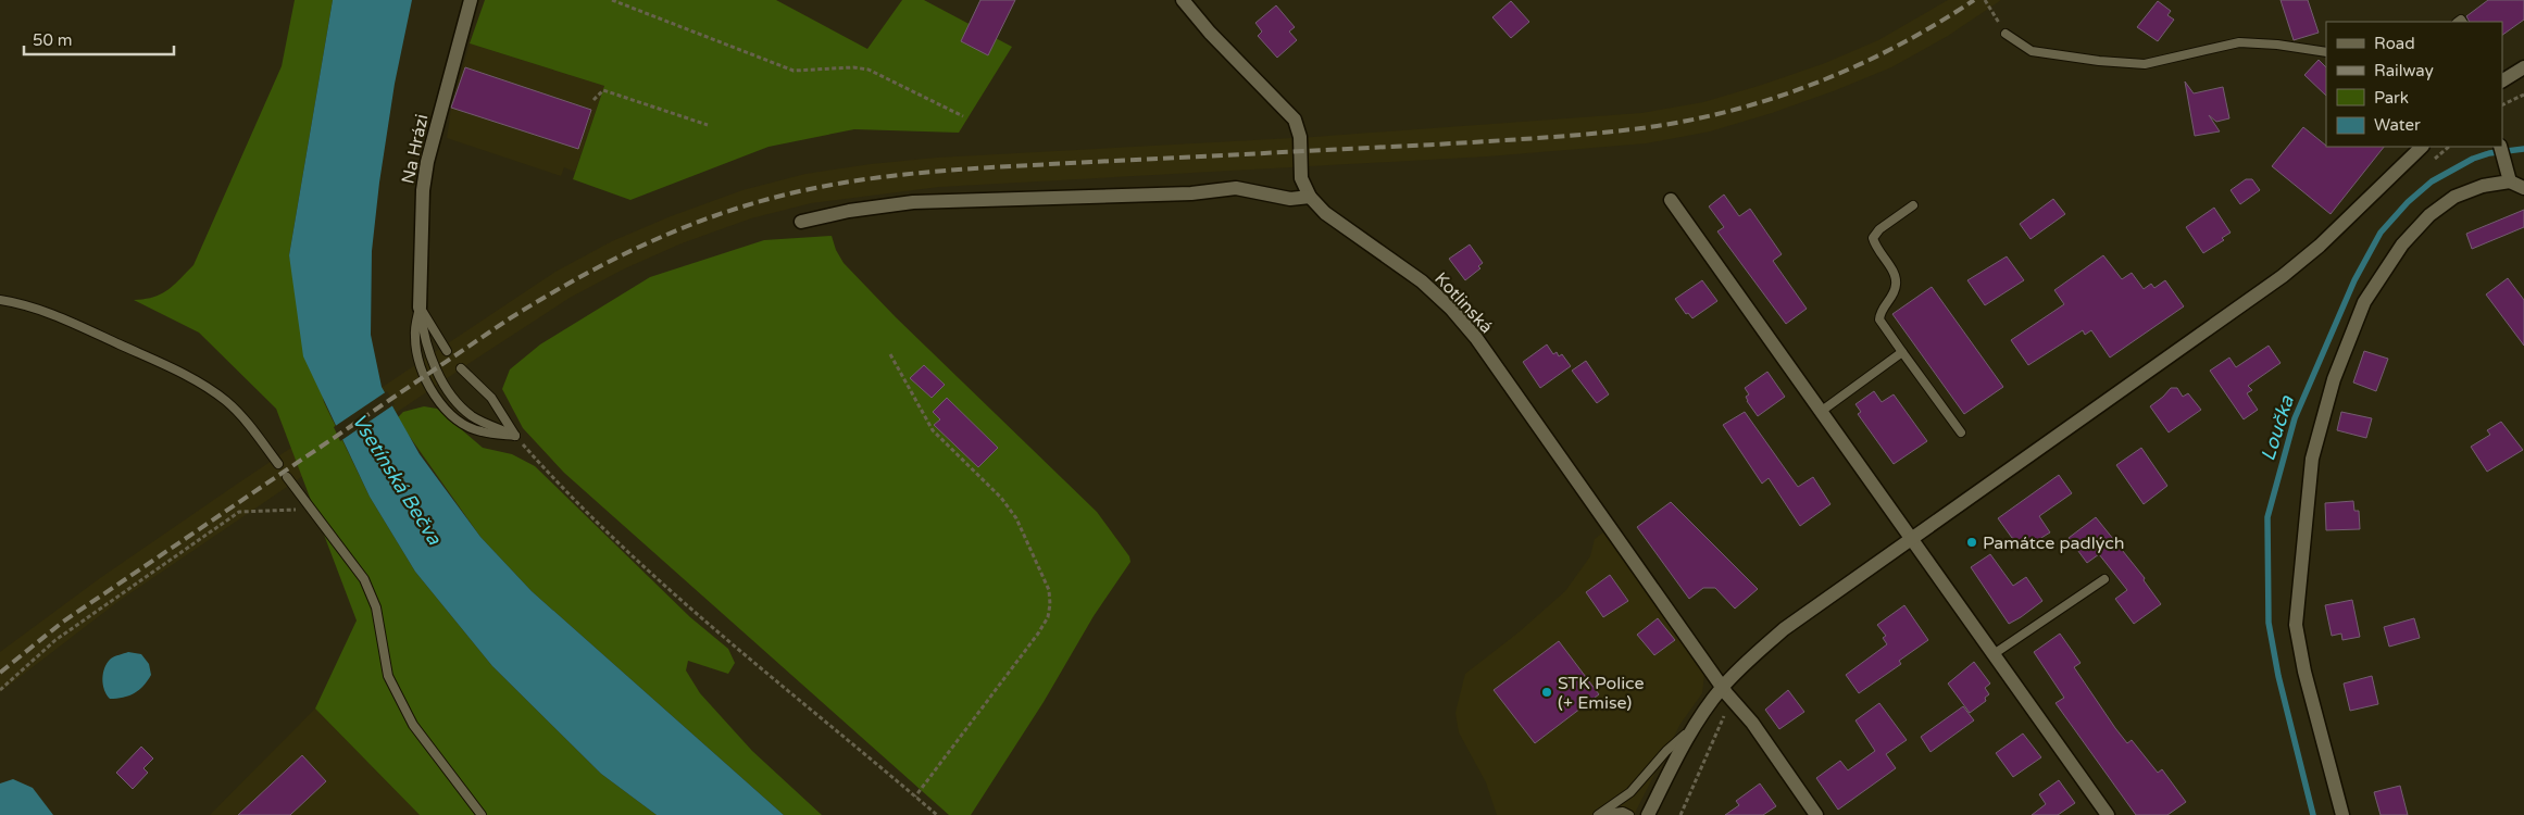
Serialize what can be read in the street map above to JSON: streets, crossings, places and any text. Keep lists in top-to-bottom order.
{
  "streets": {
    "street": ["Na Hrázi", "Kotlinská"]
  },
  "water": ["Loučka", "Vsetínská Bečva"],
  "places": ["Památce padlých", "STK Police (+ Emise)"],
  "legend": [
    "Road",
    "Railway",
    "Park",
    "Water"
  ],
  "scale_bar": "50 m"
}
